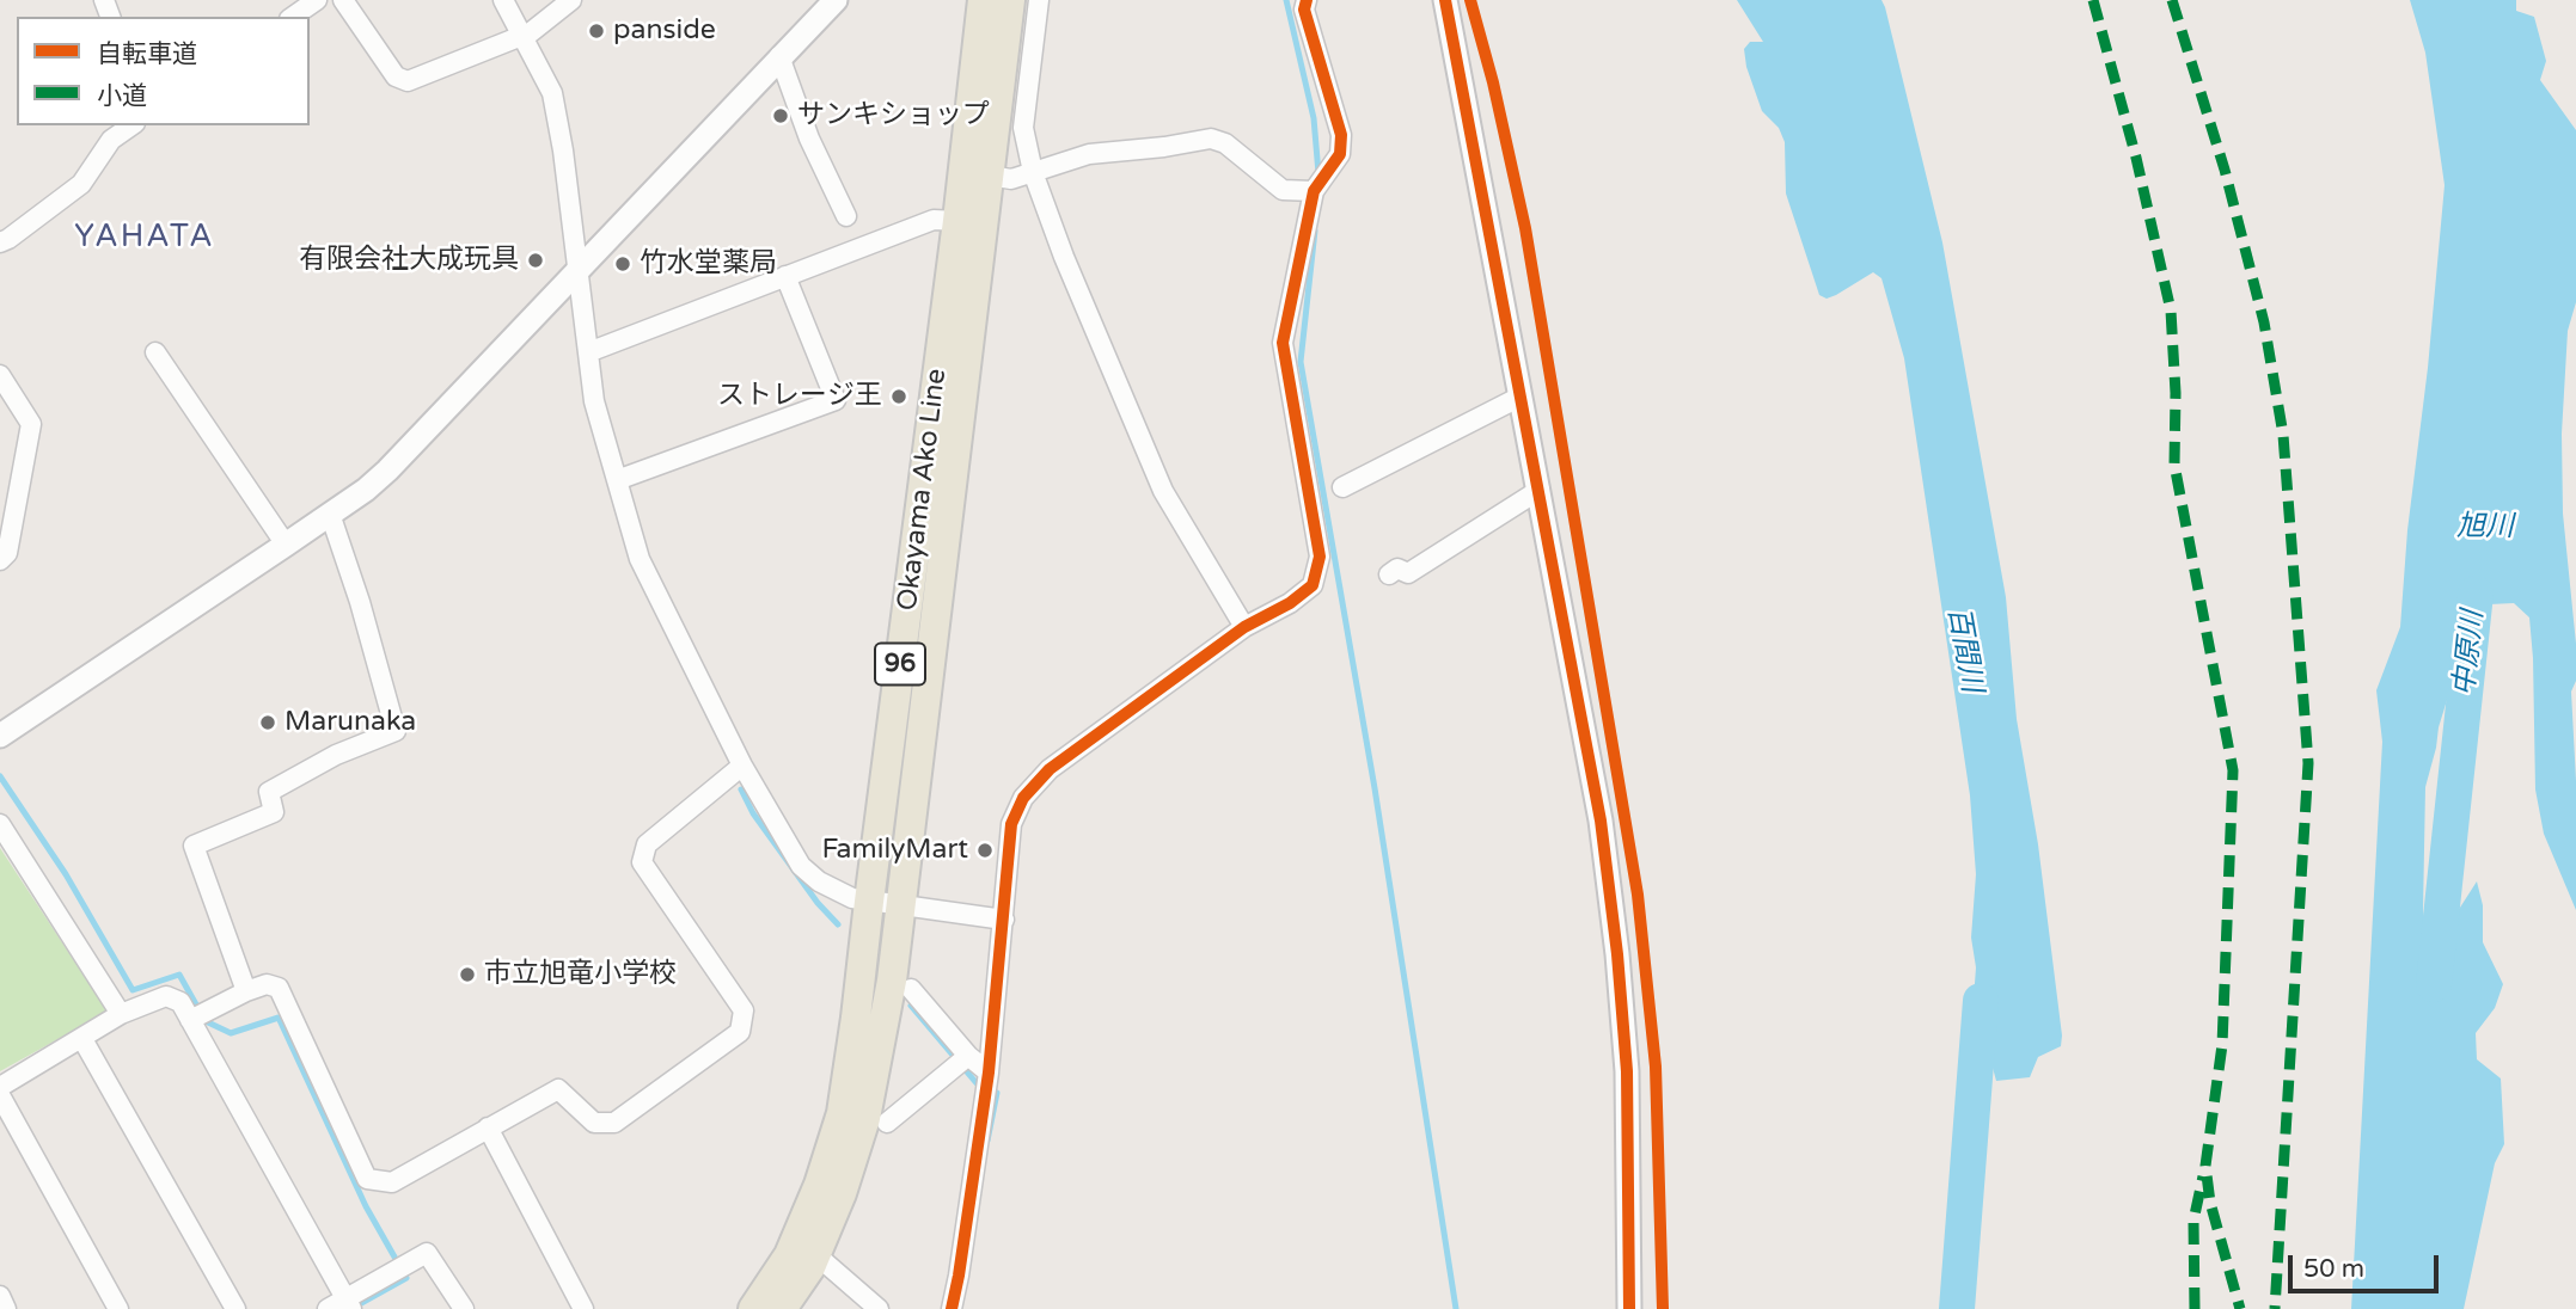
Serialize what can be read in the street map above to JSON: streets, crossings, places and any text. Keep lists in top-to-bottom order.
{
  "streets": {
    "main road": ["Okayama Ako Line", "96"]
  },
  "districts": ["YAHATA"],
  "water": ["旭川", "百間川", "中原川"],
  "places": [
    "panside",
    "サンキショップ",
    "有限会社大成玩具",
    "竹水堂薬局",
    "ストレージ王",
    "Marunaka",
    "FamilyMart",
    "市立旭竜小学校"
  ],
  "legend": ["自転車道", "小道"],
  "scale_bar": "50 m"
}
